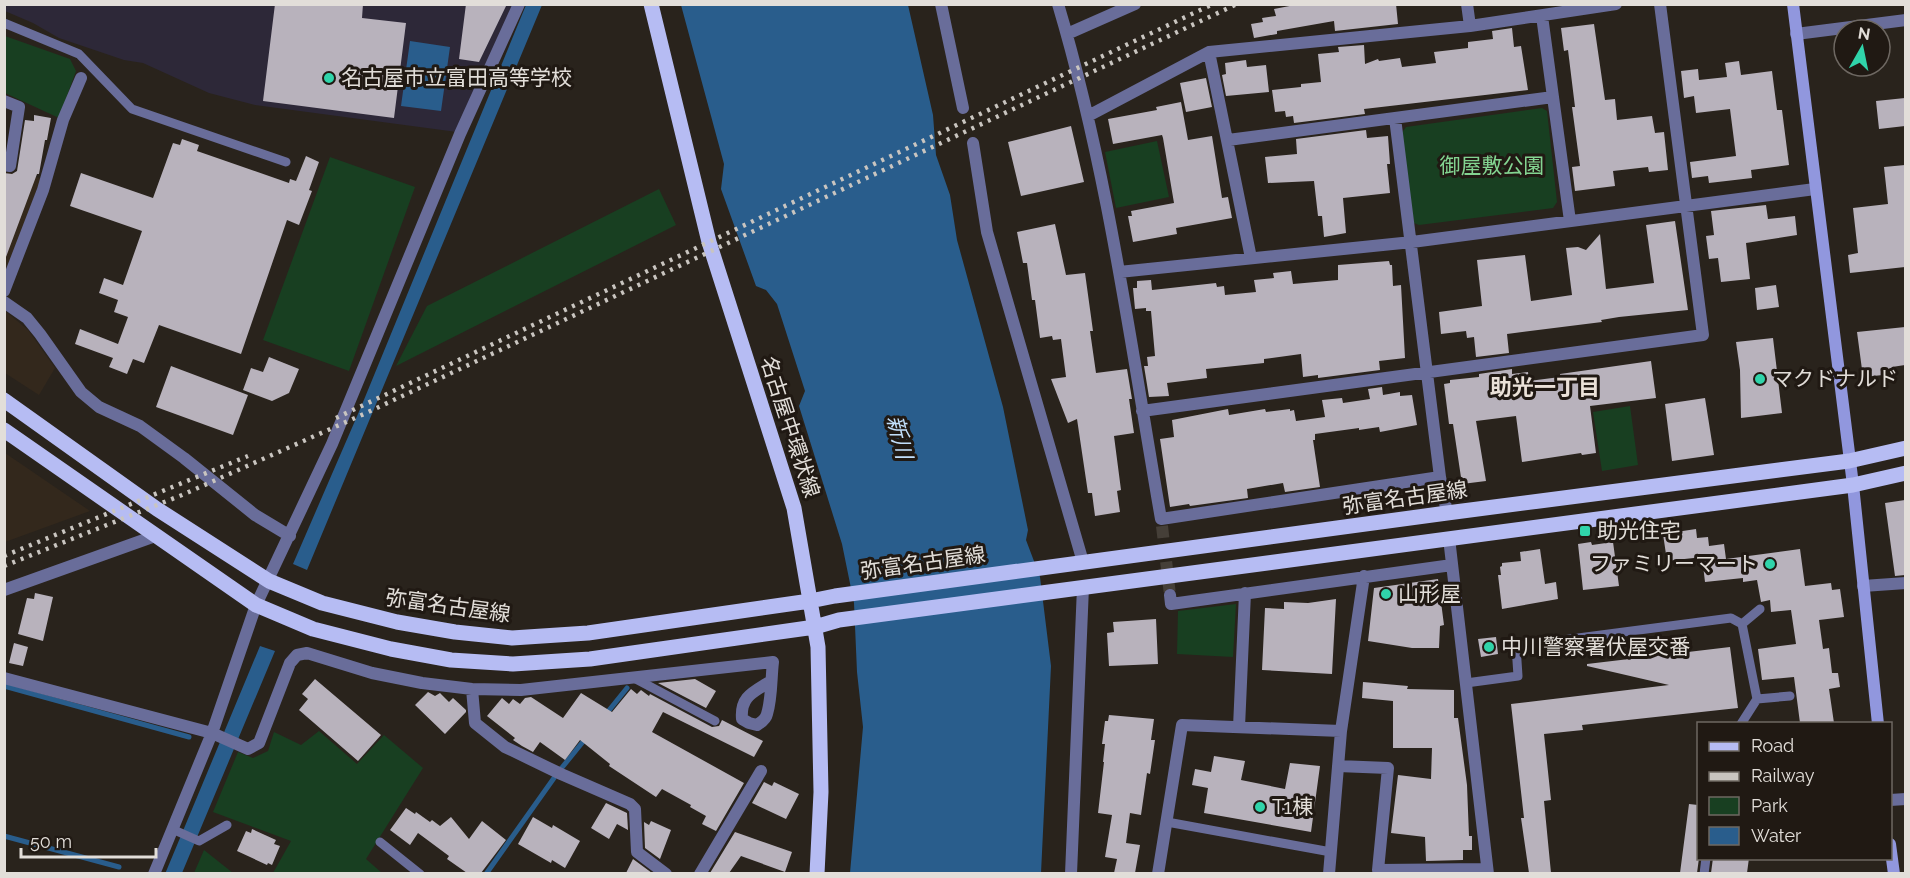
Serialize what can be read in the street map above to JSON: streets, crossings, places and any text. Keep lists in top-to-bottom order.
{
  "streets": {
    "main road": ["名古屋中環状線", "弥富名古屋線"]
  },
  "crossings": [
    ["名古屋中環状線", "弥富名古屋線"]
  ],
  "districts": ["助光一丁目"],
  "water": ["新川"],
  "parks": ["御屋敷公園"],
  "places": {
    "other": [
      "名古屋市立富田高等学校",
      "マクドナルド",
      "ファミリーマート",
      "山形屋",
      "中川警察署伏屋交番",
      "T1棟"
    ],
    "transit": ["助光住宅"]
  },
  "legend": [
    "Road",
    "Railway",
    "Park",
    "Water"
  ],
  "scale_bar": "50 m",
  "north": "top"
}
